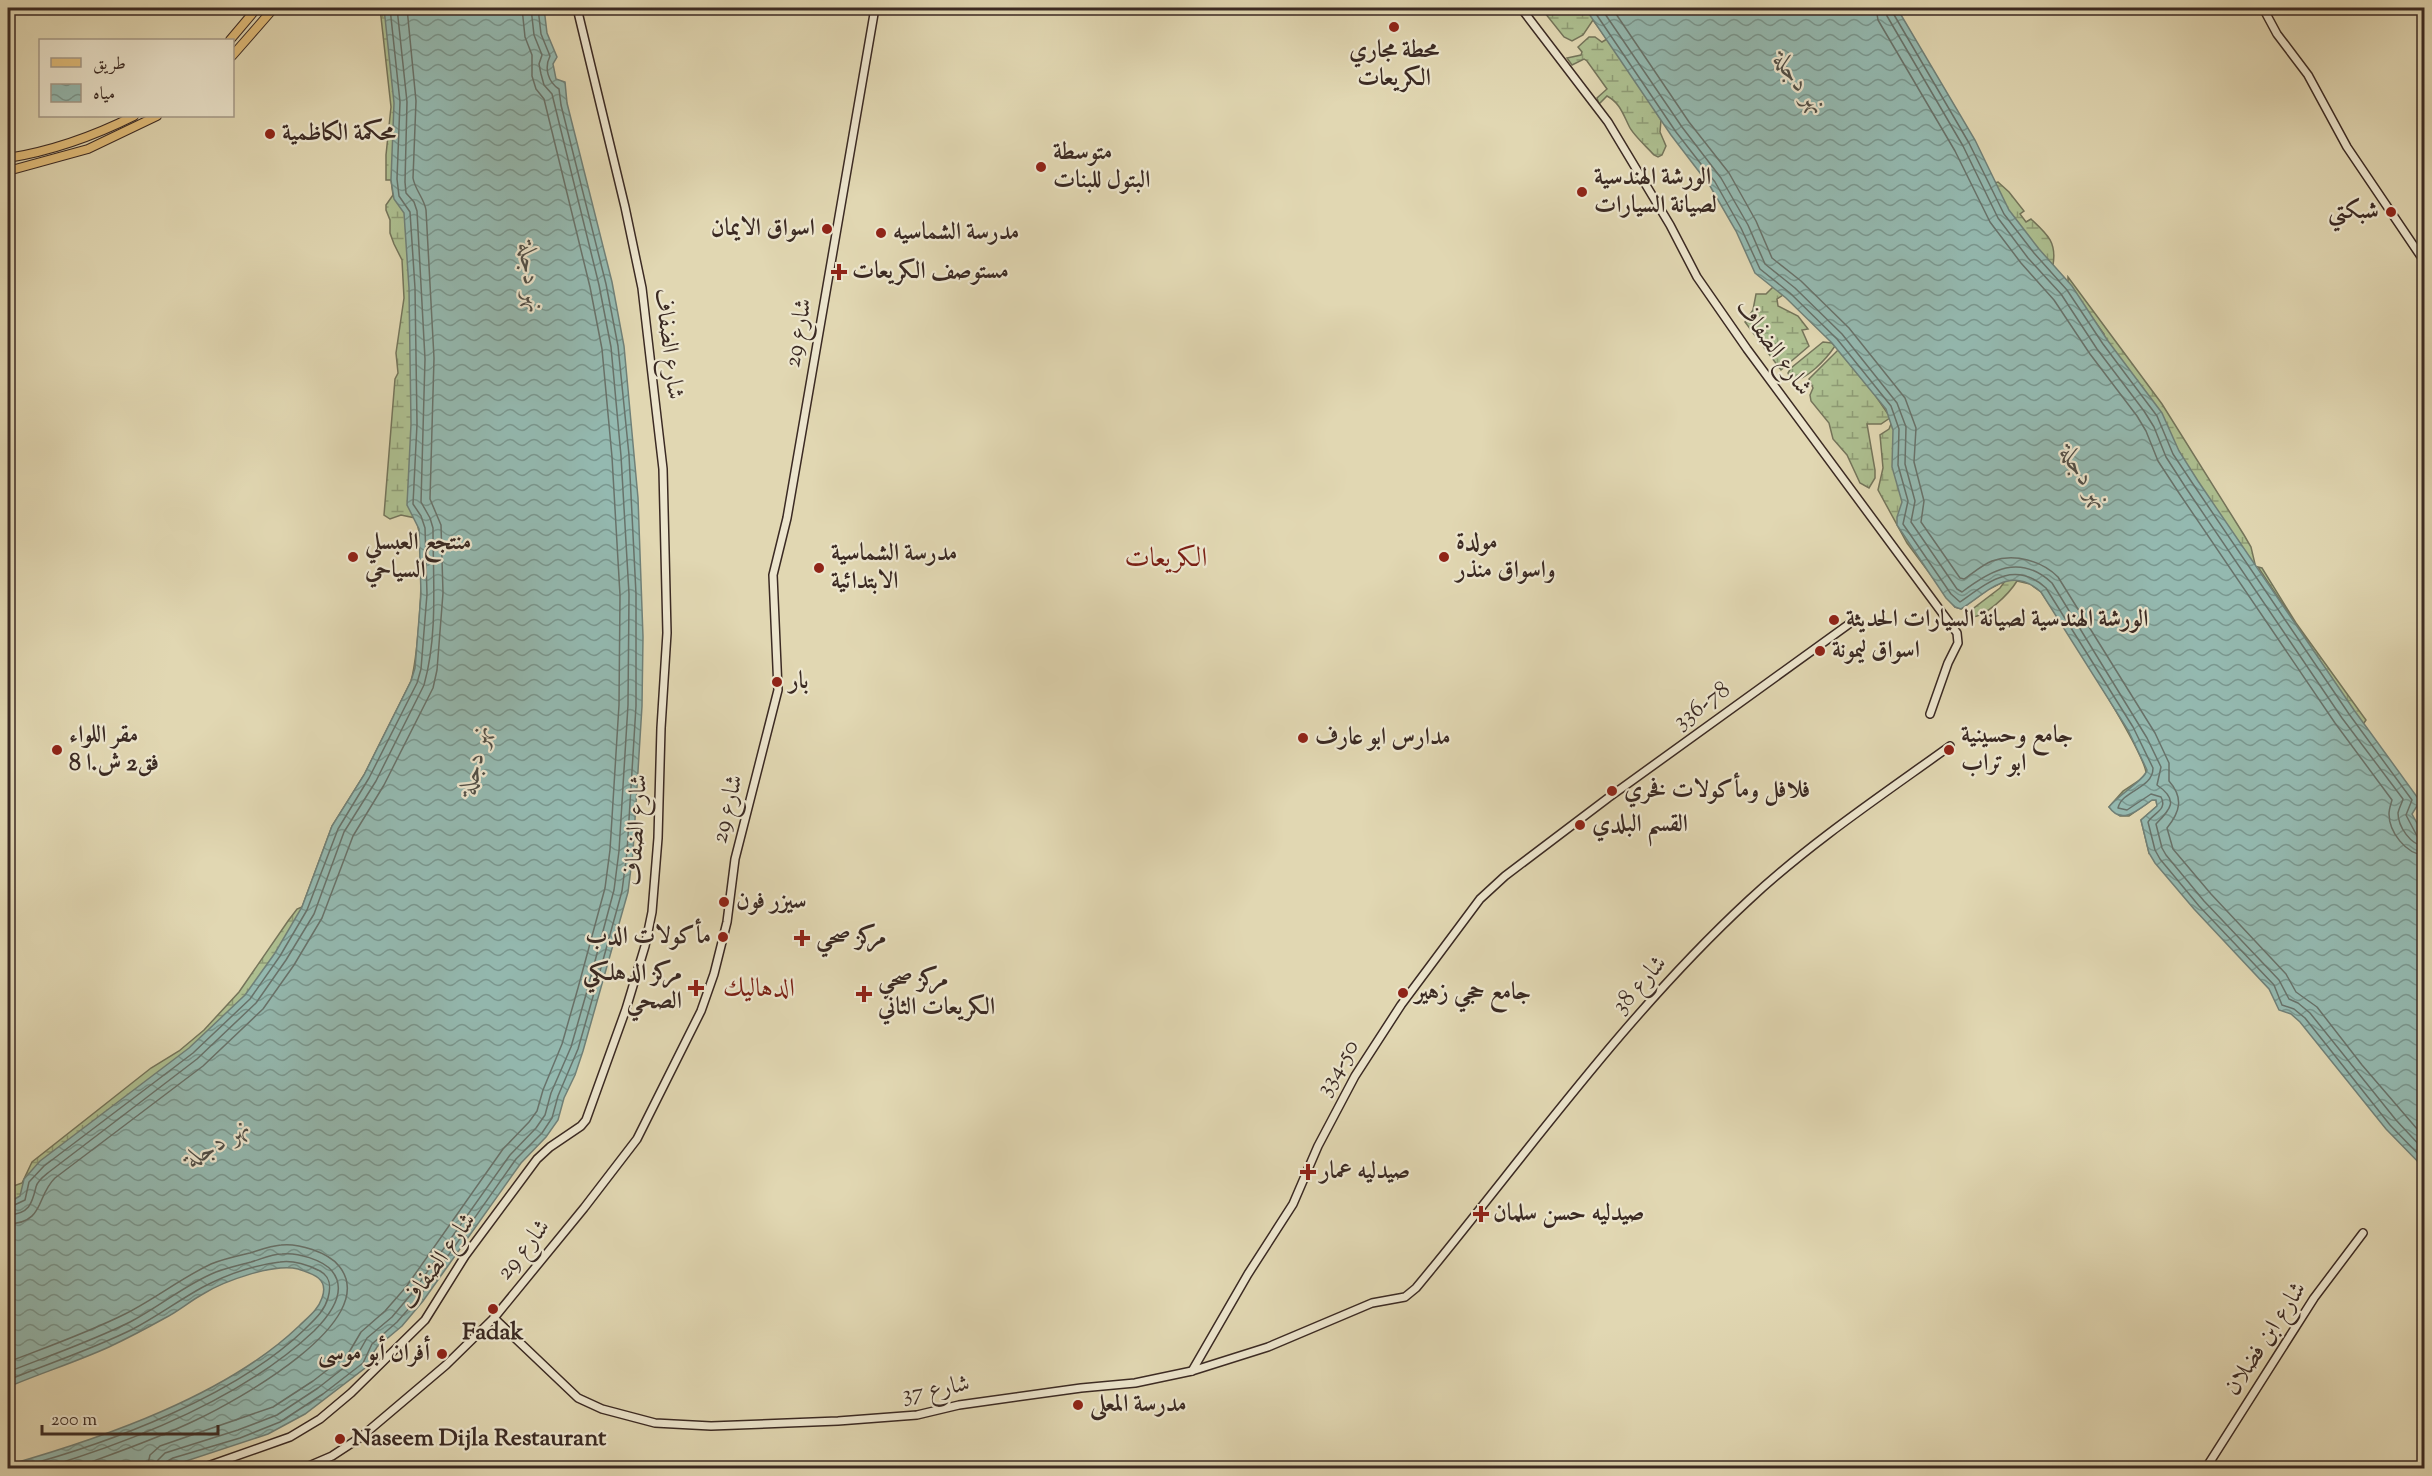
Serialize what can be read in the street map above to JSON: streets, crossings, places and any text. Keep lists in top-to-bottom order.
{
  "streets": {
    "street": [
      "شارع 29",
      "شارع الضفاف",
      "336-78",
      "شارع 38",
      "334-50",
      "شارع ابن فضلان",
      "شارع 37"
    ]
  },
  "crossings": [
    ["شارع 29", "شارع 37"],
    ["336-78", "334-50"],
    ["شارع 38", "شارع 37"],
    ["334-50", "شارع 37"]
  ],
  "districts": ["الكريعات", "الدهاليك"],
  "water": ["نهر دجلة"],
  "places": {
    "other": [
      "محطة مجاري الكريعات",
      "محكمة الكاظمية",
      "متوسطة البتول للبنات",
      "الورشة الهندسية لصيانة السيارات",
      "شبكتي",
      "اسواق الايمان",
      "مدرسة الشماسيه",
      "منتجع العبسلي السياحي",
      "مولدة واسواق منذر",
      "مدرسة الشماسية الابتدائية",
      "الورشة الهندسية لصيانة السيارات الحديثة",
      "اسواق ليمونة",
      "بار",
      "مدارس ابو عارف",
      "مقر اللواء 8 فق2 ش.ا",
      "جامع وحسينية ابو تراب",
      "فلافل ومأكولات فخري",
      "القسم البلدي",
      "سيزر فون",
      "مأكولات الدب",
      "جامع حجي زهير",
      "Fadak",
      "أفران أبو موسى",
      "مدرسة المعلى",
      "Naseem Dijla Restaurant"
    ],
    "health": [
      "مستوصف الكريعات",
      "مركز صحي",
      "مركز الدهلكي الصحي",
      "مركز صحي الكريعات الثاني",
      "صيدليه عمار",
      "صيدليه حسن سلمان"
    ]
  },
  "legend": ["طريق", "مياه"],
  "scale_bar": "200 m"
}
